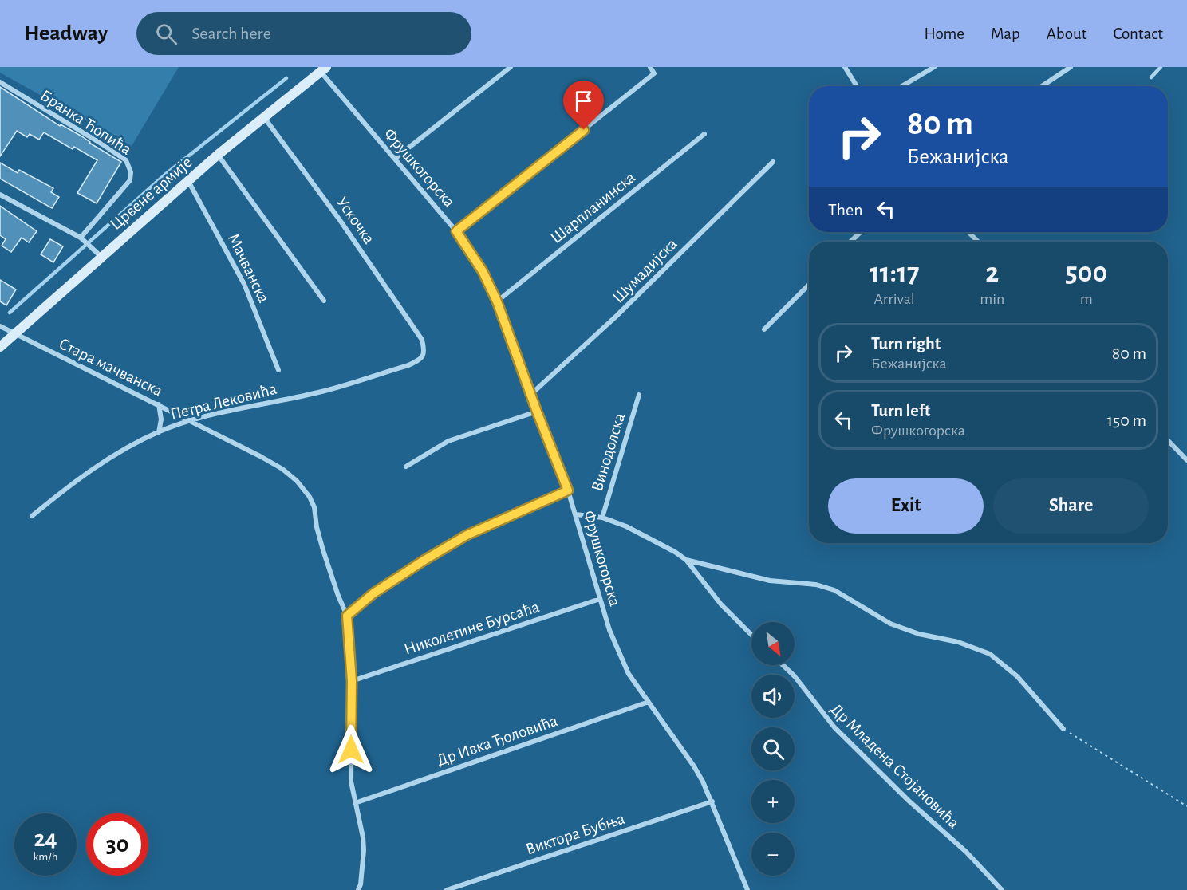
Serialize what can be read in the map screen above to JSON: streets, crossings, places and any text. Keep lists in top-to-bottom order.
{
  "streets": {
    "main road": ["Црвене армије"],
    "street": [
      "Бранка Ћопића",
      "Фрушкогорска",
      "Шарпланинска",
      "Ускочка",
      "Мачванска",
      "Шумадијска",
      "Стара мачванска",
      "Петра Лековића",
      "Винодолска",
      "Николетине Бурсаћа",
      "Др Ивка Ђоловића",
      "Др Младена Стојановића",
      "Виктора Бубња"
    ]
  },
  "crossings": [
    ["Фрушкогорска", "Црвене армије"],
    ["Фрушкогорска", "Шарпланинска"],
    ["Фрушкогорска", "Шумадијска"],
    ["Фрушкогорска", "Николетине Бурсаћа"],
    ["Фрушкогорска", "Др Ивка Ђоловића"],
    ["Фрушкогорска", "Виктора Бубња"],
    ["Црвене армије", "Ускочка"],
    ["Црвене армије", "Мачванска"],
    ["Црвене армије", "Стара мачванска"],
    ["Ускочка", "Петра Лековића"],
    ["Стара мачванска", "Петра Лековића"],
    ["Стара мачванска", "Николетине Бурсаћа"],
    ["Стара мачванска", "Др Ивка Ђоловића"]
  ],
  "north": "bottom right",
  "page": {
    "header": "Headway",
    "search": "Search here",
    "nav": [
      "Home",
      "Map",
      "About",
      "Contact"
    ],
    "turn": ["80 m", "Бежанијска"],
    "then": "Then",
    "eta": [
      "11:17",
      "Arrival",
      "2",
      "min",
      "500",
      "m"
    ],
    "list": [
      {
        "name": "Turn right",
        "note": "Бежанијска",
        "value": "80 m"
      },
      {
        "name": "Turn left",
        "note": "Фрушкогорска",
        "value": "150 m"
      }
    ],
    "buttons": ["Exit", "Share"],
    "map_buttons": ["+", "−"],
    "speed": "24 km/h",
    "limit": "30"
  }
}
